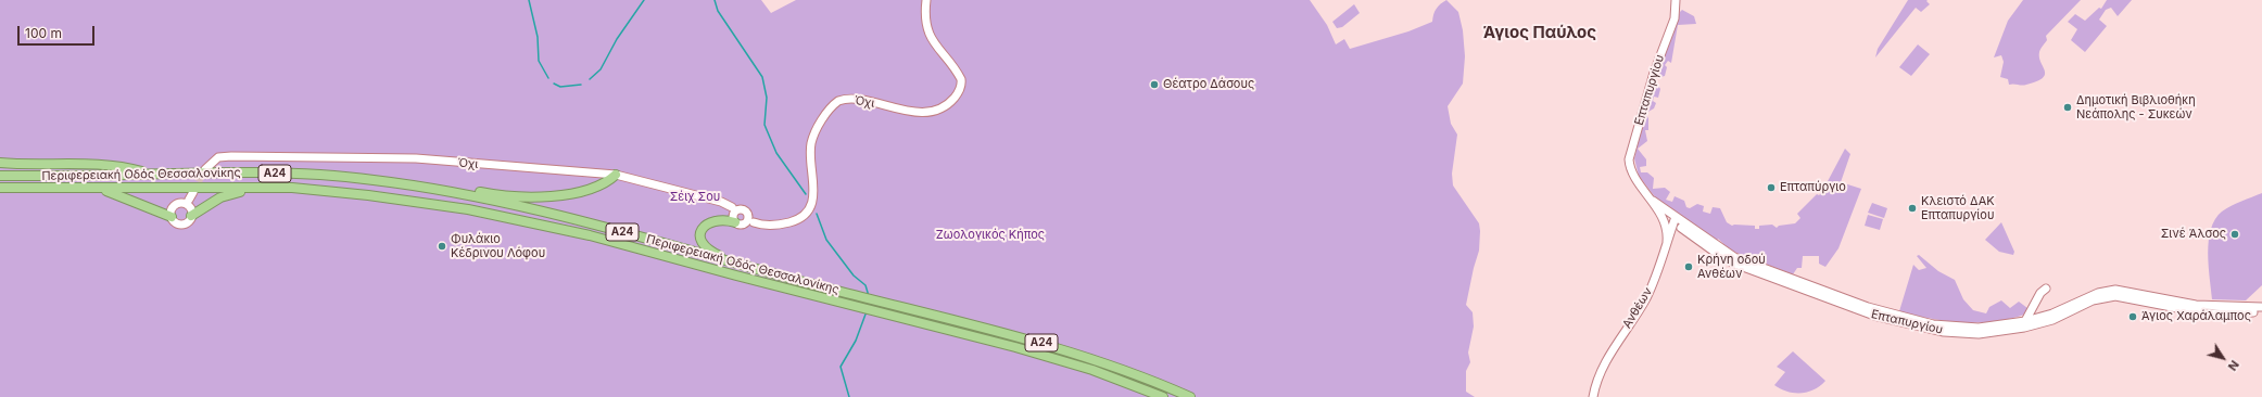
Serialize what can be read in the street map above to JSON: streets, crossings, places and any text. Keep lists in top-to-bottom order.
{
  "streets": {
    "highway": ["Α24", "Περιφερειακή Οδός Θεσσαλονίκης"],
    "main road": ["Επταπυργίου", "Όχι", "Ανθέων"]
  },
  "crossings": [
    ["Επταπυργίου", "Ανθέων"]
  ],
  "districts": ["Άγιος Παύλος"],
  "parks": ["Σέιχ Σου", "Ζωολογικός Κήπος"],
  "places": [
    "Θέατρο Δάσους",
    "Δημοτική Βιβλιοθήκη Νεάπολης - Συκεών",
    "Επταπύργιο",
    "Κλειστό ΔΑΚ Επταπυργίου",
    "Σινέ Άλσος",
    "Φυλάκιο Κέδρινου Λόφου",
    "Κρήνη οδού Ανθέων",
    "Άγιος Χαράλαμπος"
  ],
  "scale_bar": "100 m",
  "north": "bottom right"
}
